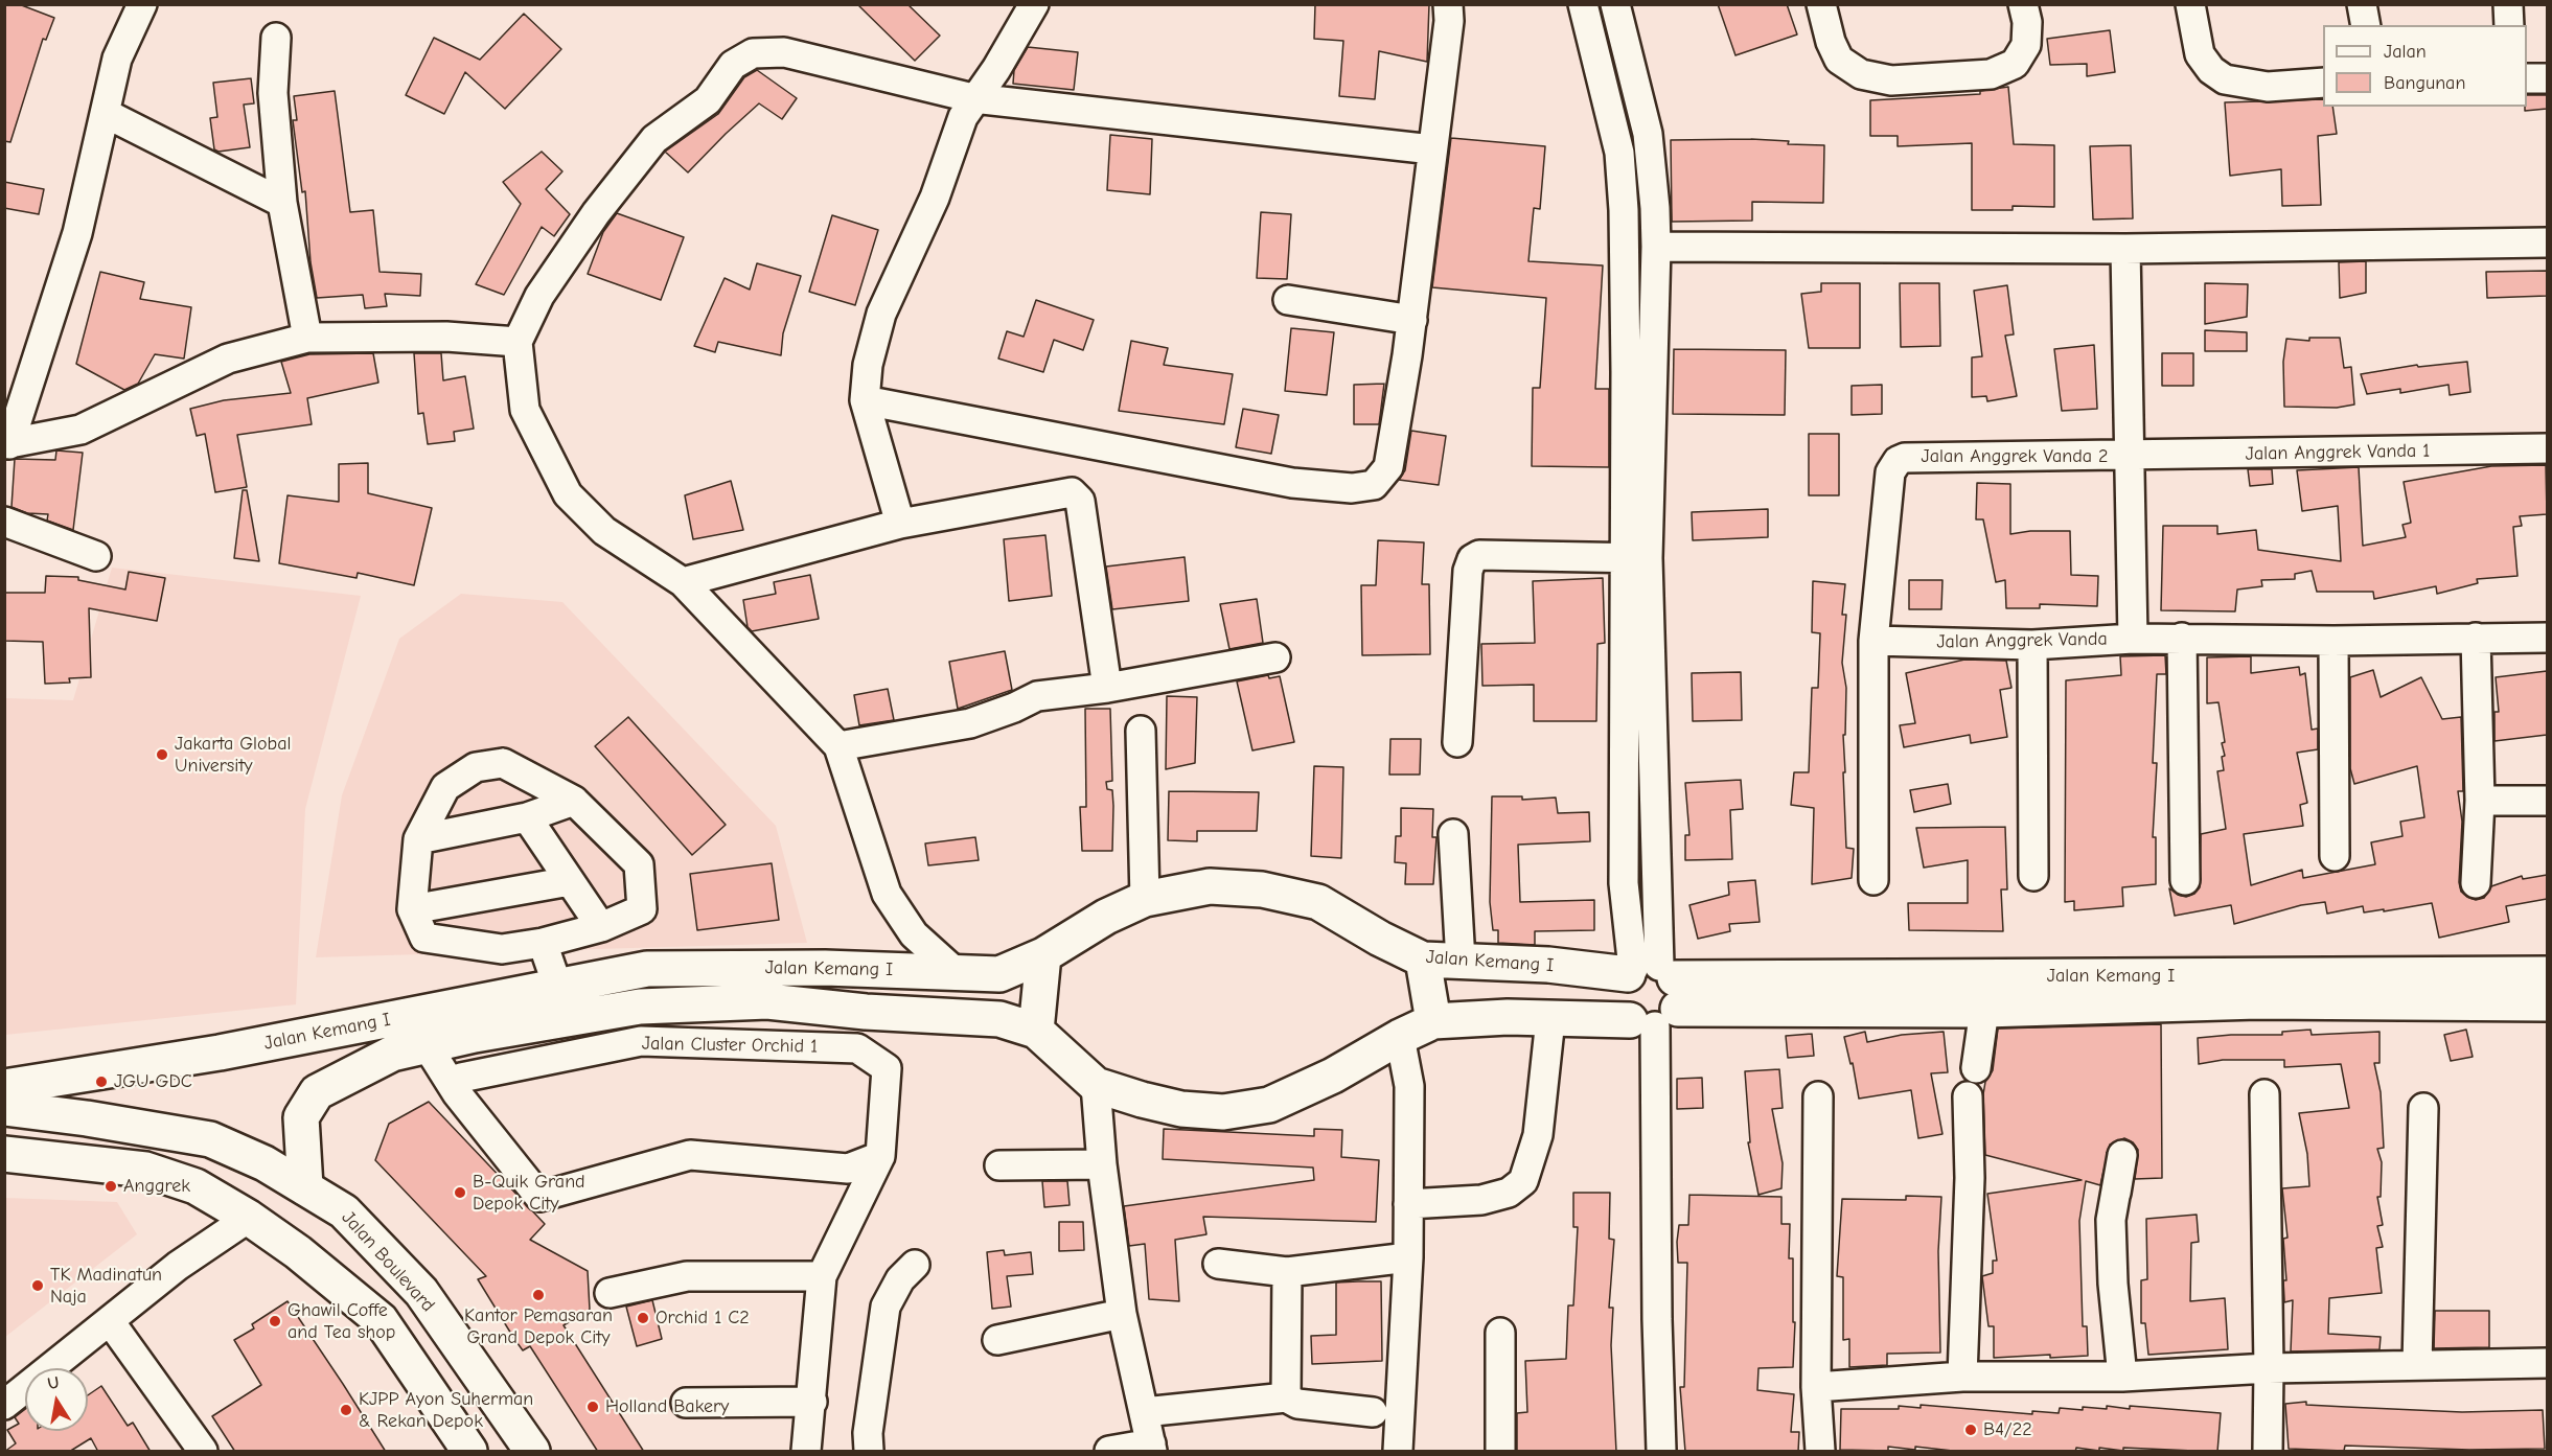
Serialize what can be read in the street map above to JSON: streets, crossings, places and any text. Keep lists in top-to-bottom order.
{
  "streets": {
    "street": [
      "Jalan Anggrek Vanda 1",
      "Jalan Anggrek Vanda 2",
      "Jalan Anggrek Vanda",
      "Jalan Kemang I",
      "Jalan Cluster Orchid 1",
      "Jalan Boulevard"
    ]
  },
  "crossings": [
    ["Jalan Anggrek Vanda 1", "Jalan Anggrek Vanda 2"],
    ["Jalan Anggrek Vanda 1", "Jalan Anggrek Vanda"],
    ["Jalan Anggrek Vanda 2", "Jalan Anggrek Vanda"],
    ["Jalan Kemang I", "Jalan Boulevard"]
  ],
  "places": [
    "Jakarta Global University",
    "JGU GDC",
    "Anggrek",
    "B-Quik Grand Depok City",
    "TK Madinatun Naja",
    "Kantor Pemasaran Grand Depok City",
    "Orchid 1 C2",
    "Ghawil Coffe and Tea shop",
    "Holland Bakery",
    "KJPP Ayon Suherman & Rekan Depok",
    "B4/22"
  ],
  "legend": ["Jalan", "Bangunan"],
  "north": "top"
}
